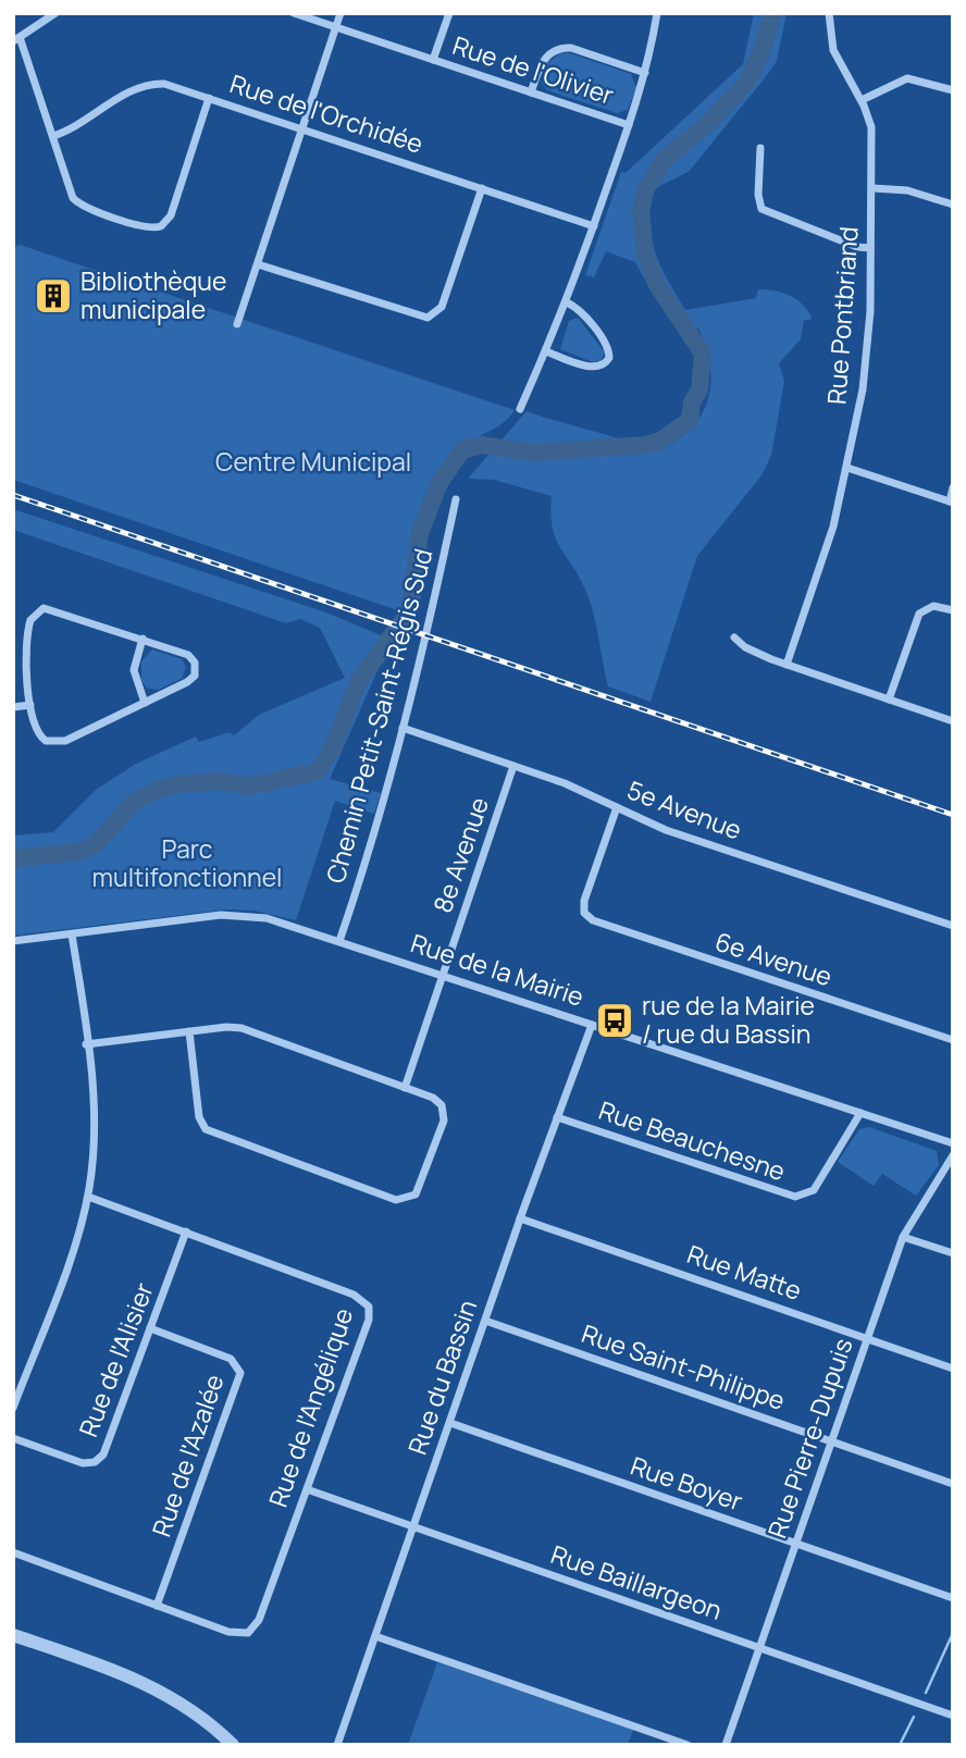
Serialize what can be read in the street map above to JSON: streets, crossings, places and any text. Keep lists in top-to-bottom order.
{
  "streets": {
    "street": [
      "Rue de l'Olivier",
      "Rue de l'Orchidée",
      "Rue Pontbriand",
      "Chemin Petit-Saint-Régis Sud",
      "5e Avenue",
      "8e Avenue",
      "6e Avenue",
      "Rue de la Mairie",
      "Rue Beauchesne",
      "Rue Matte",
      "Rue de l'Alisier",
      "Rue Saint-Philippe",
      "Rue du Bassin",
      "Rue de l'Angélique",
      "Rue Pierre-Dupuis",
      "Rue de l'Azalée",
      "Rue Boyer",
      "Rue Baillargeon"
    ]
  },
  "crossings": [
    ["Chemin Petit-Saint-Régis Sud", "5e Avenue"],
    ["Chemin Petit-Saint-Régis Sud", "Rue de la Mairie"],
    ["5e Avenue", "8e Avenue"],
    ["5e Avenue", "6e Avenue"],
    ["8e Avenue", "Rue de la Mairie"],
    ["Rue de la Mairie", "Rue Beauchesne"],
    ["Rue de la Mairie", "Rue du Bassin"],
    ["Rue Beauchesne", "Rue du Bassin"],
    ["Rue Matte", "Rue du Bassin"],
    ["Rue Matte", "Rue Pierre-Dupuis"],
    ["Rue de l'Alisier", "Rue de l'Angélique"],
    ["Rue de l'Alisier", "Rue de l'Azalée"],
    ["Rue Saint-Philippe", "Rue du Bassin"],
    ["Rue Saint-Philippe", "Rue Pierre-Dupuis"],
    ["Rue du Bassin", "Rue Boyer"],
    ["Rue du Bassin", "Rue Baillargeon"],
    ["Rue de l'Angélique", "Rue de l'Azalée"],
    ["Rue de l'Angélique", "Rue Baillargeon"],
    ["Rue Pierre-Dupuis", "Rue Boyer"],
    ["Rue Pierre-Dupuis", "Rue Baillargeon"]
  ],
  "parks": ["Centre Municipal", "Parc multifonctionnel"],
  "places": {
    "building": ["Bibliothèque municipale"],
    "bus stop": ["rue de la Mairie / rue du Bassin"]
  }
}
